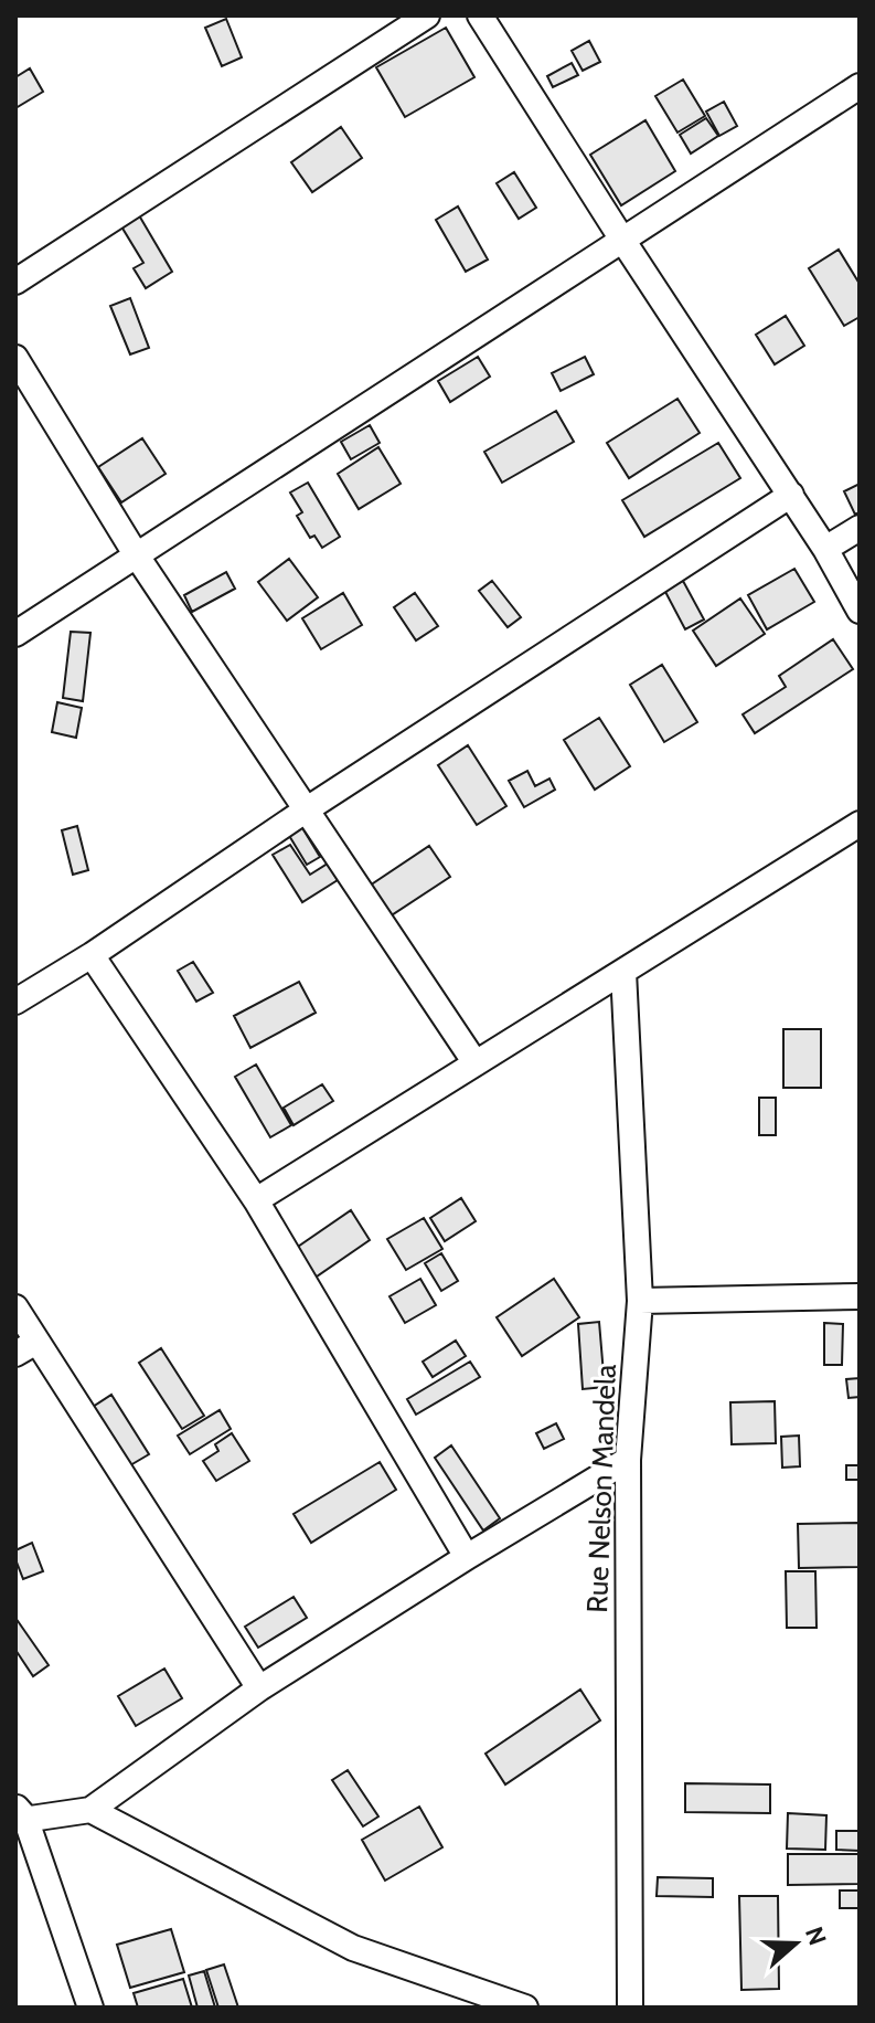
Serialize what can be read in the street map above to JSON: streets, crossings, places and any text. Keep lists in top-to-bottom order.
{
  "streets": {
    "street": ["Rue Nelson Mandela"]
  },
  "north": "right"
}
